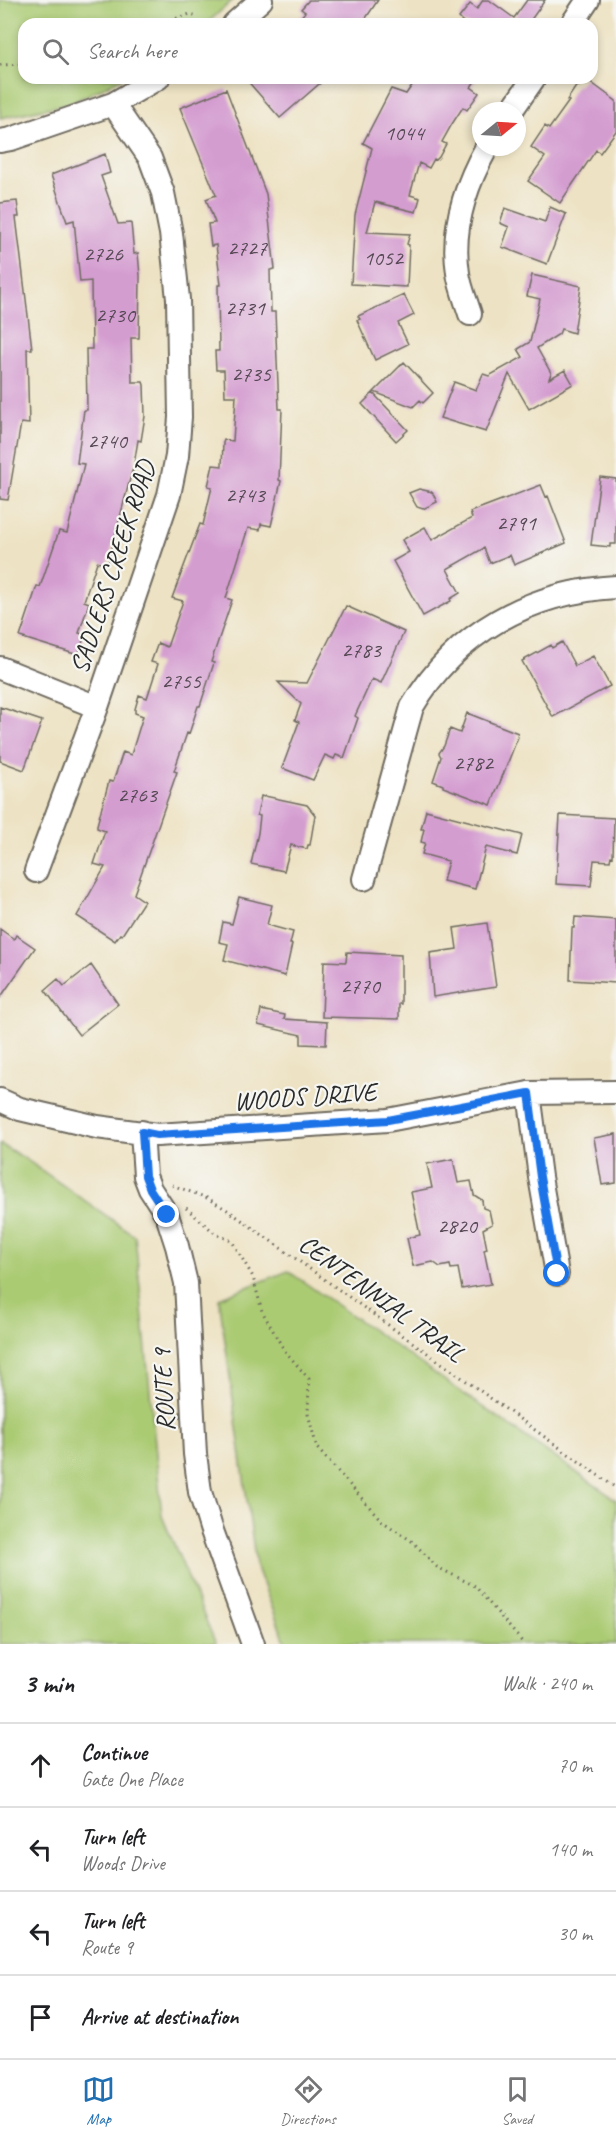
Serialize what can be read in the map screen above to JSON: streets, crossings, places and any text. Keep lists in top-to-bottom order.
{
  "streets": {
    "street": ["SADLERS CREEK ROAD", "WOODS DRIVE", "ROUTE 9"],
    "path": ["CENTENNIAL TRAIL"]
  },
  "crossings": [
    ["WOODS DRIVE", "ROUTE 9"]
  ],
  "house_numbers": [
    "1044",
    "2727",
    "2726",
    "1052",
    "2731",
    "2730",
    "2735",
    "2740",
    "2743",
    "2791",
    "2783",
    "2755",
    "2782",
    "2763",
    "2770",
    "2820"
  ],
  "north": "right",
  "page": {
    "search": "Search here",
    "heading": ["3 min", "Walk · 240 m"],
    "list": [
      ["Continue", "Gate One Place", "70 m"],
      ["Turn left", "Woods Drive", "140 m"],
      ["Turn left", "Route 9", "30 m"],
      "Arrive at destination"
    ],
    "nav": ["Map", "Directions", "Saved"]
  }
}
